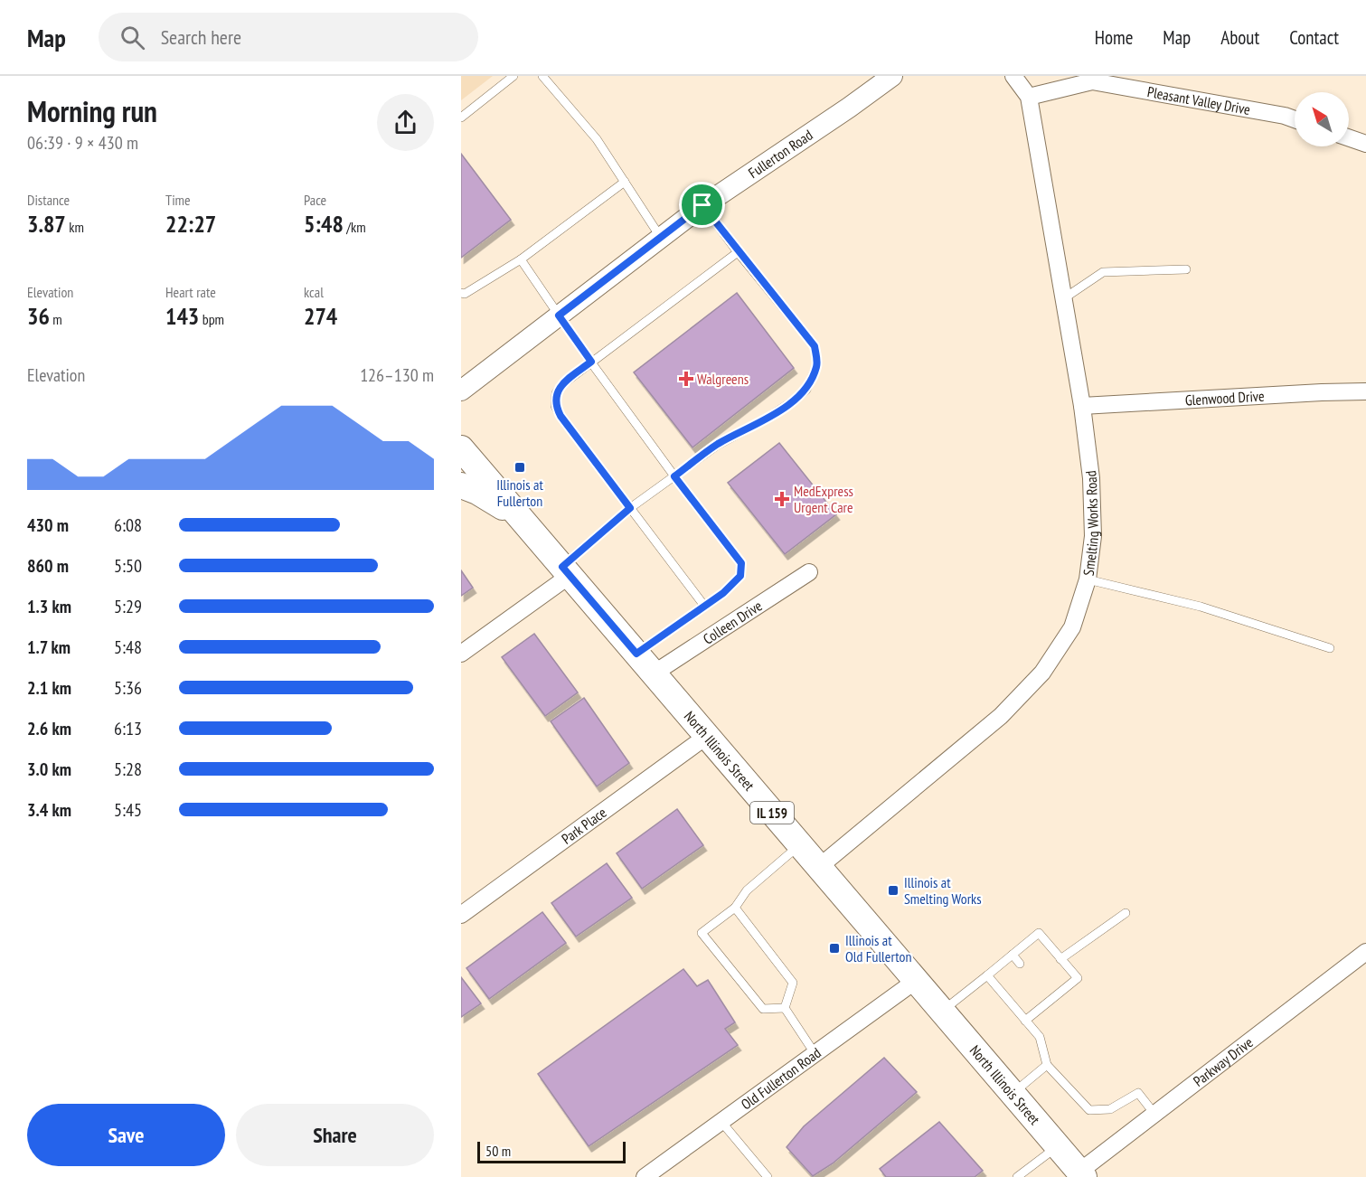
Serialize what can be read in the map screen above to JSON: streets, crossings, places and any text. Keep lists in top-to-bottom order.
{
  "streets": {
    "main road": ["North Illinois Street", "IL 159"],
    "street": [
      "Pleasant Valley Drive",
      "Fullerton Road",
      "Glenwood Drive",
      "Smelting Works Road",
      "Colleen Drive",
      "Park Place",
      "Parkway Drive",
      "Old Fullerton Road"
    ]
  },
  "crossings": [
    ["Pleasant Valley Drive", "Smelting Works Road"],
    ["Glenwood Drive", "Smelting Works Road"],
    ["Smelting Works Road", "North Illinois Street"],
    ["Colleen Drive", "North Illinois Street"],
    ["North Illinois Street", "Park Place"],
    ["North Illinois Street", "Parkway Drive"],
    ["North Illinois Street", "Old Fullerton Road"]
  ],
  "places": {
    "health": ["Walgreens", "MedExpress Urgent Care"],
    "transit": ["Illinois at Fullerton", "Illinois at Smelting Works", "Illinois at Old Fullerton"]
  },
  "scale_bar": "50 m",
  "north": "top left",
  "page": {
    "header": "Map",
    "search": "Search here",
    "nav": [
      "Home",
      "Map",
      "About",
      "Contact"
    ],
    "heading": ["Morning run", "06:39 · 9 × 430 m"],
    "stats": [
      ["Distance", "3.87 km"],
      ["Time", "22:27"],
      ["Pace", "5:48 /km"],
      ["Elevation", "36 m"],
      ["Heart rate", "143 bpm"],
      ["kcal", "274"]
    ],
    "chart": ["Elevation", "126–130 m"],
    "list": [
      {
        "name": "430 m",
        "note": "6:08"
      },
      {
        "name": "860 m",
        "note": "5:50"
      },
      {
        "name": "1.3 km",
        "note": "5:29"
      },
      {
        "name": "1.7 km",
        "note": "5:48"
      },
      {
        "name": "2.1 km",
        "note": "5:36"
      },
      {
        "name": "2.6 km",
        "note": "6:13"
      },
      {
        "name": "3.0 km",
        "note": "5:28"
      },
      {
        "name": "3.4 km",
        "note": "5:45"
      }
    ],
    "buttons": ["Save", "Share"],
    "scale": "50 m"
  }
}
